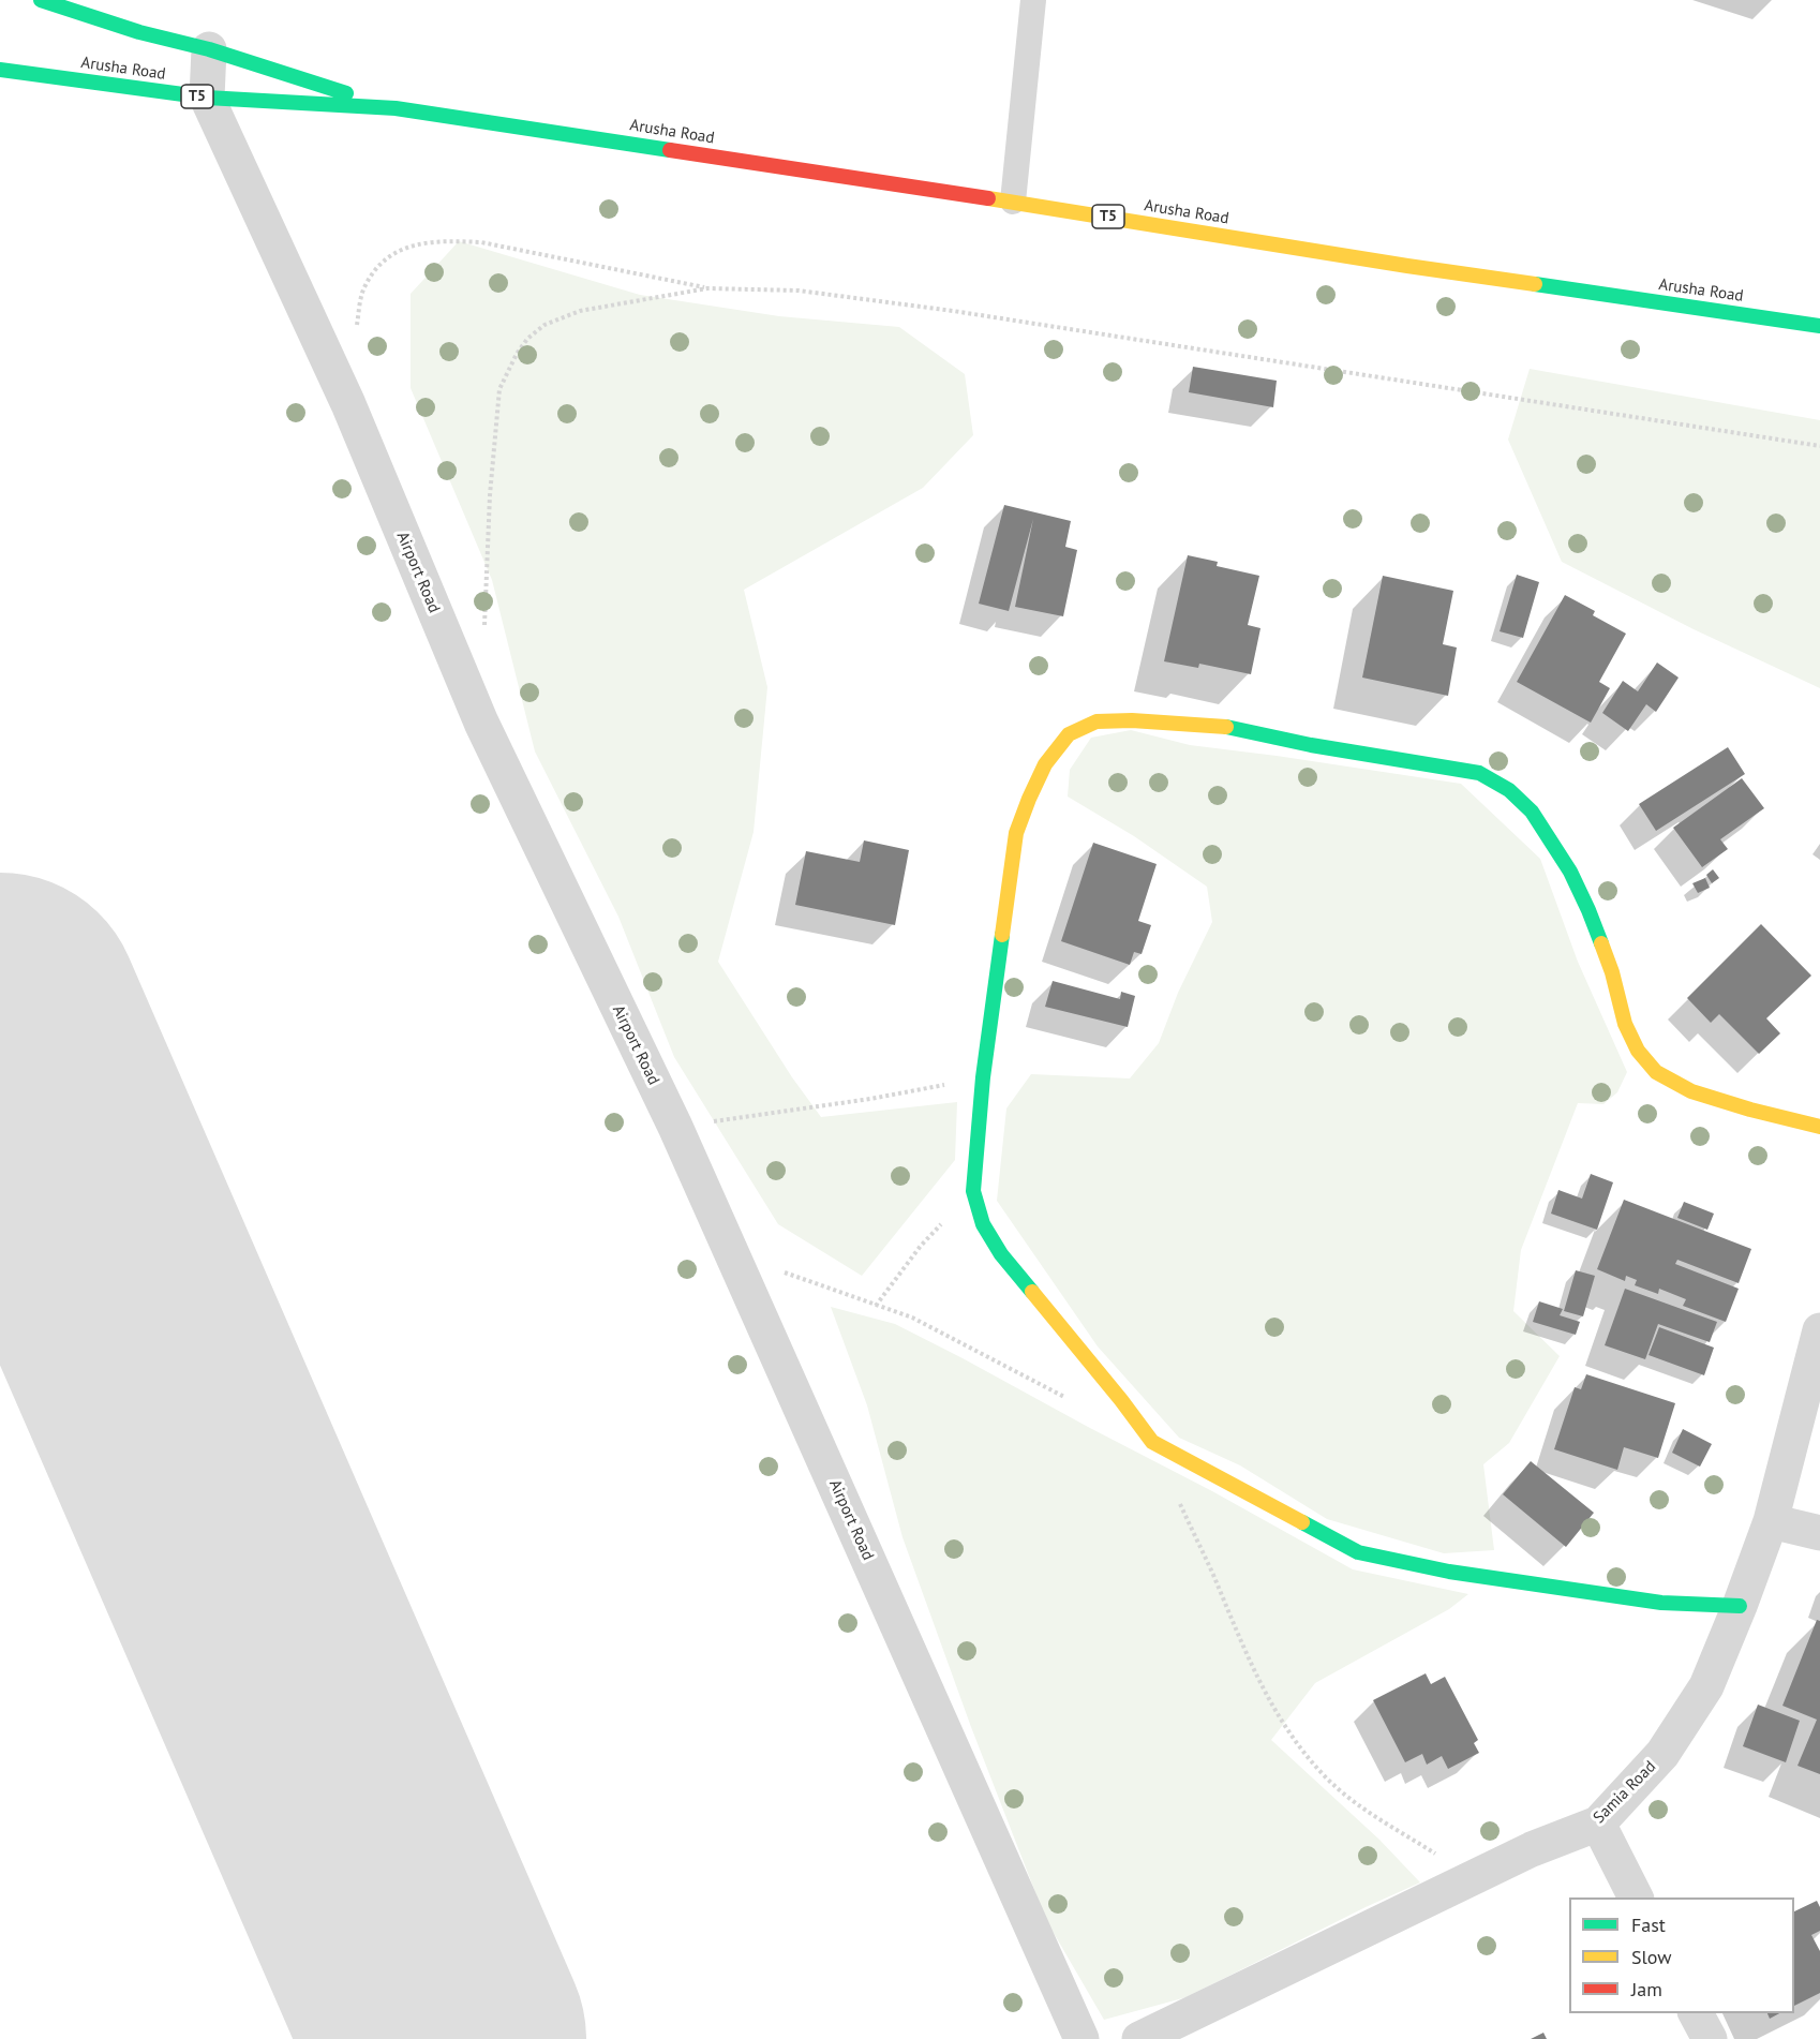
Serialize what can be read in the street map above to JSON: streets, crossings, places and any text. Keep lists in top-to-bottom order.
{
  "streets": {
    "main road": ["Arusha Road", "T5"],
    "street": ["Airport Road", "Samia Road"]
  },
  "crossings": [
    ["Arusha Road", "Airport Road"]
  ],
  "legend": ["Fast", "Slow", "Jam"]
}
